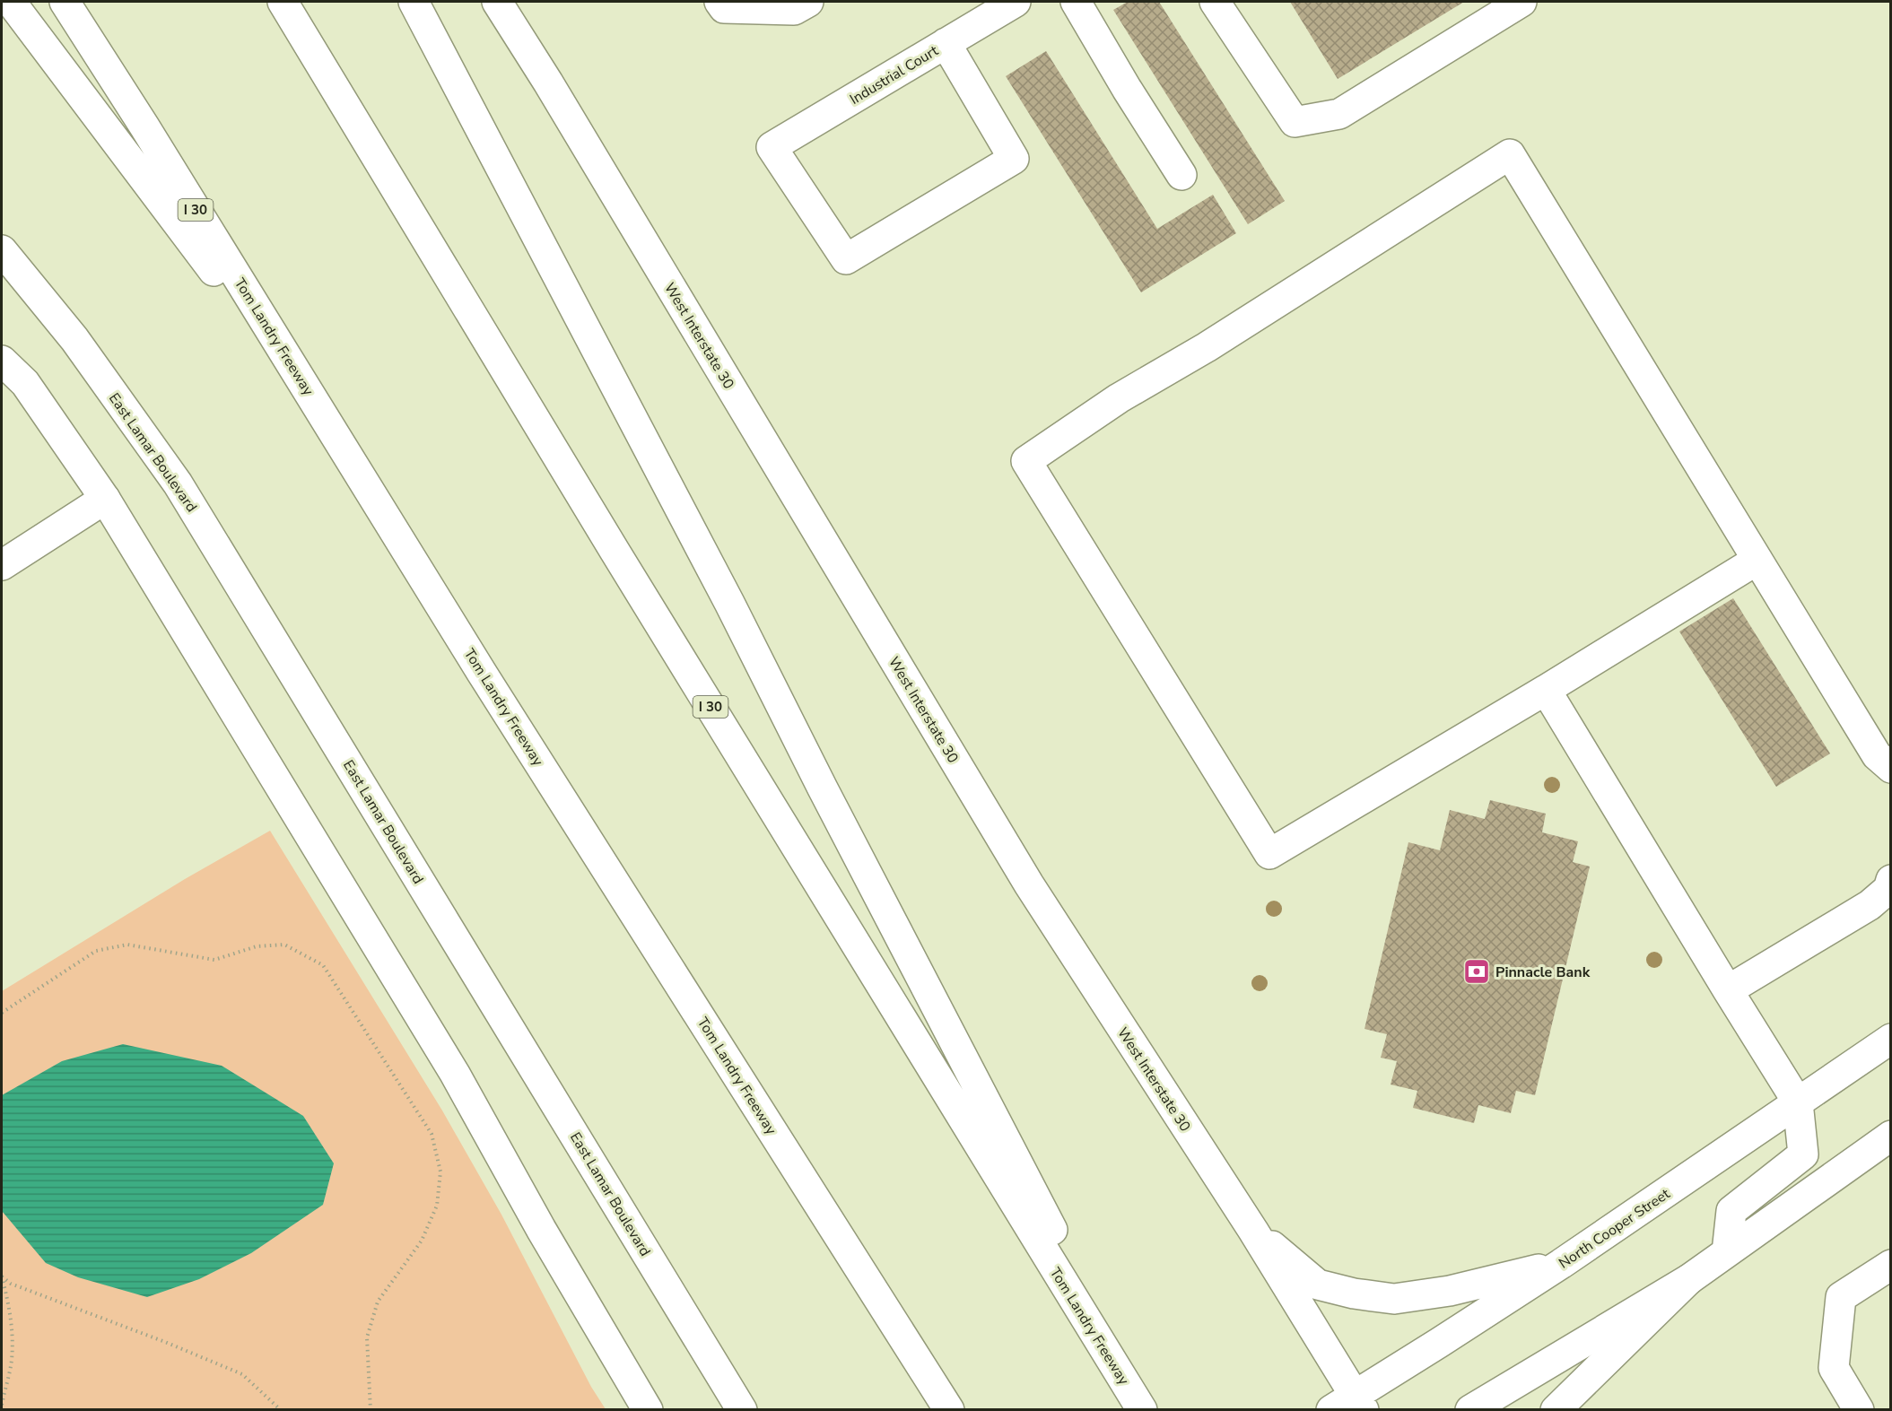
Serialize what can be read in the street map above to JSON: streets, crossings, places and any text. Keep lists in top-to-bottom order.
{
  "streets": {
    "main road": [
      "Industrial Court",
      "I 30",
      "West Interstate 30",
      "Tom Landry Freeway",
      "East Lamar Boulevard",
      "North Cooper Street"
    ]
  },
  "crossings": [
    ["West Interstate 30", "North Cooper Street"]
  ],
  "places": {
    "bank": ["Pinnacle Bank"]
  }
}
